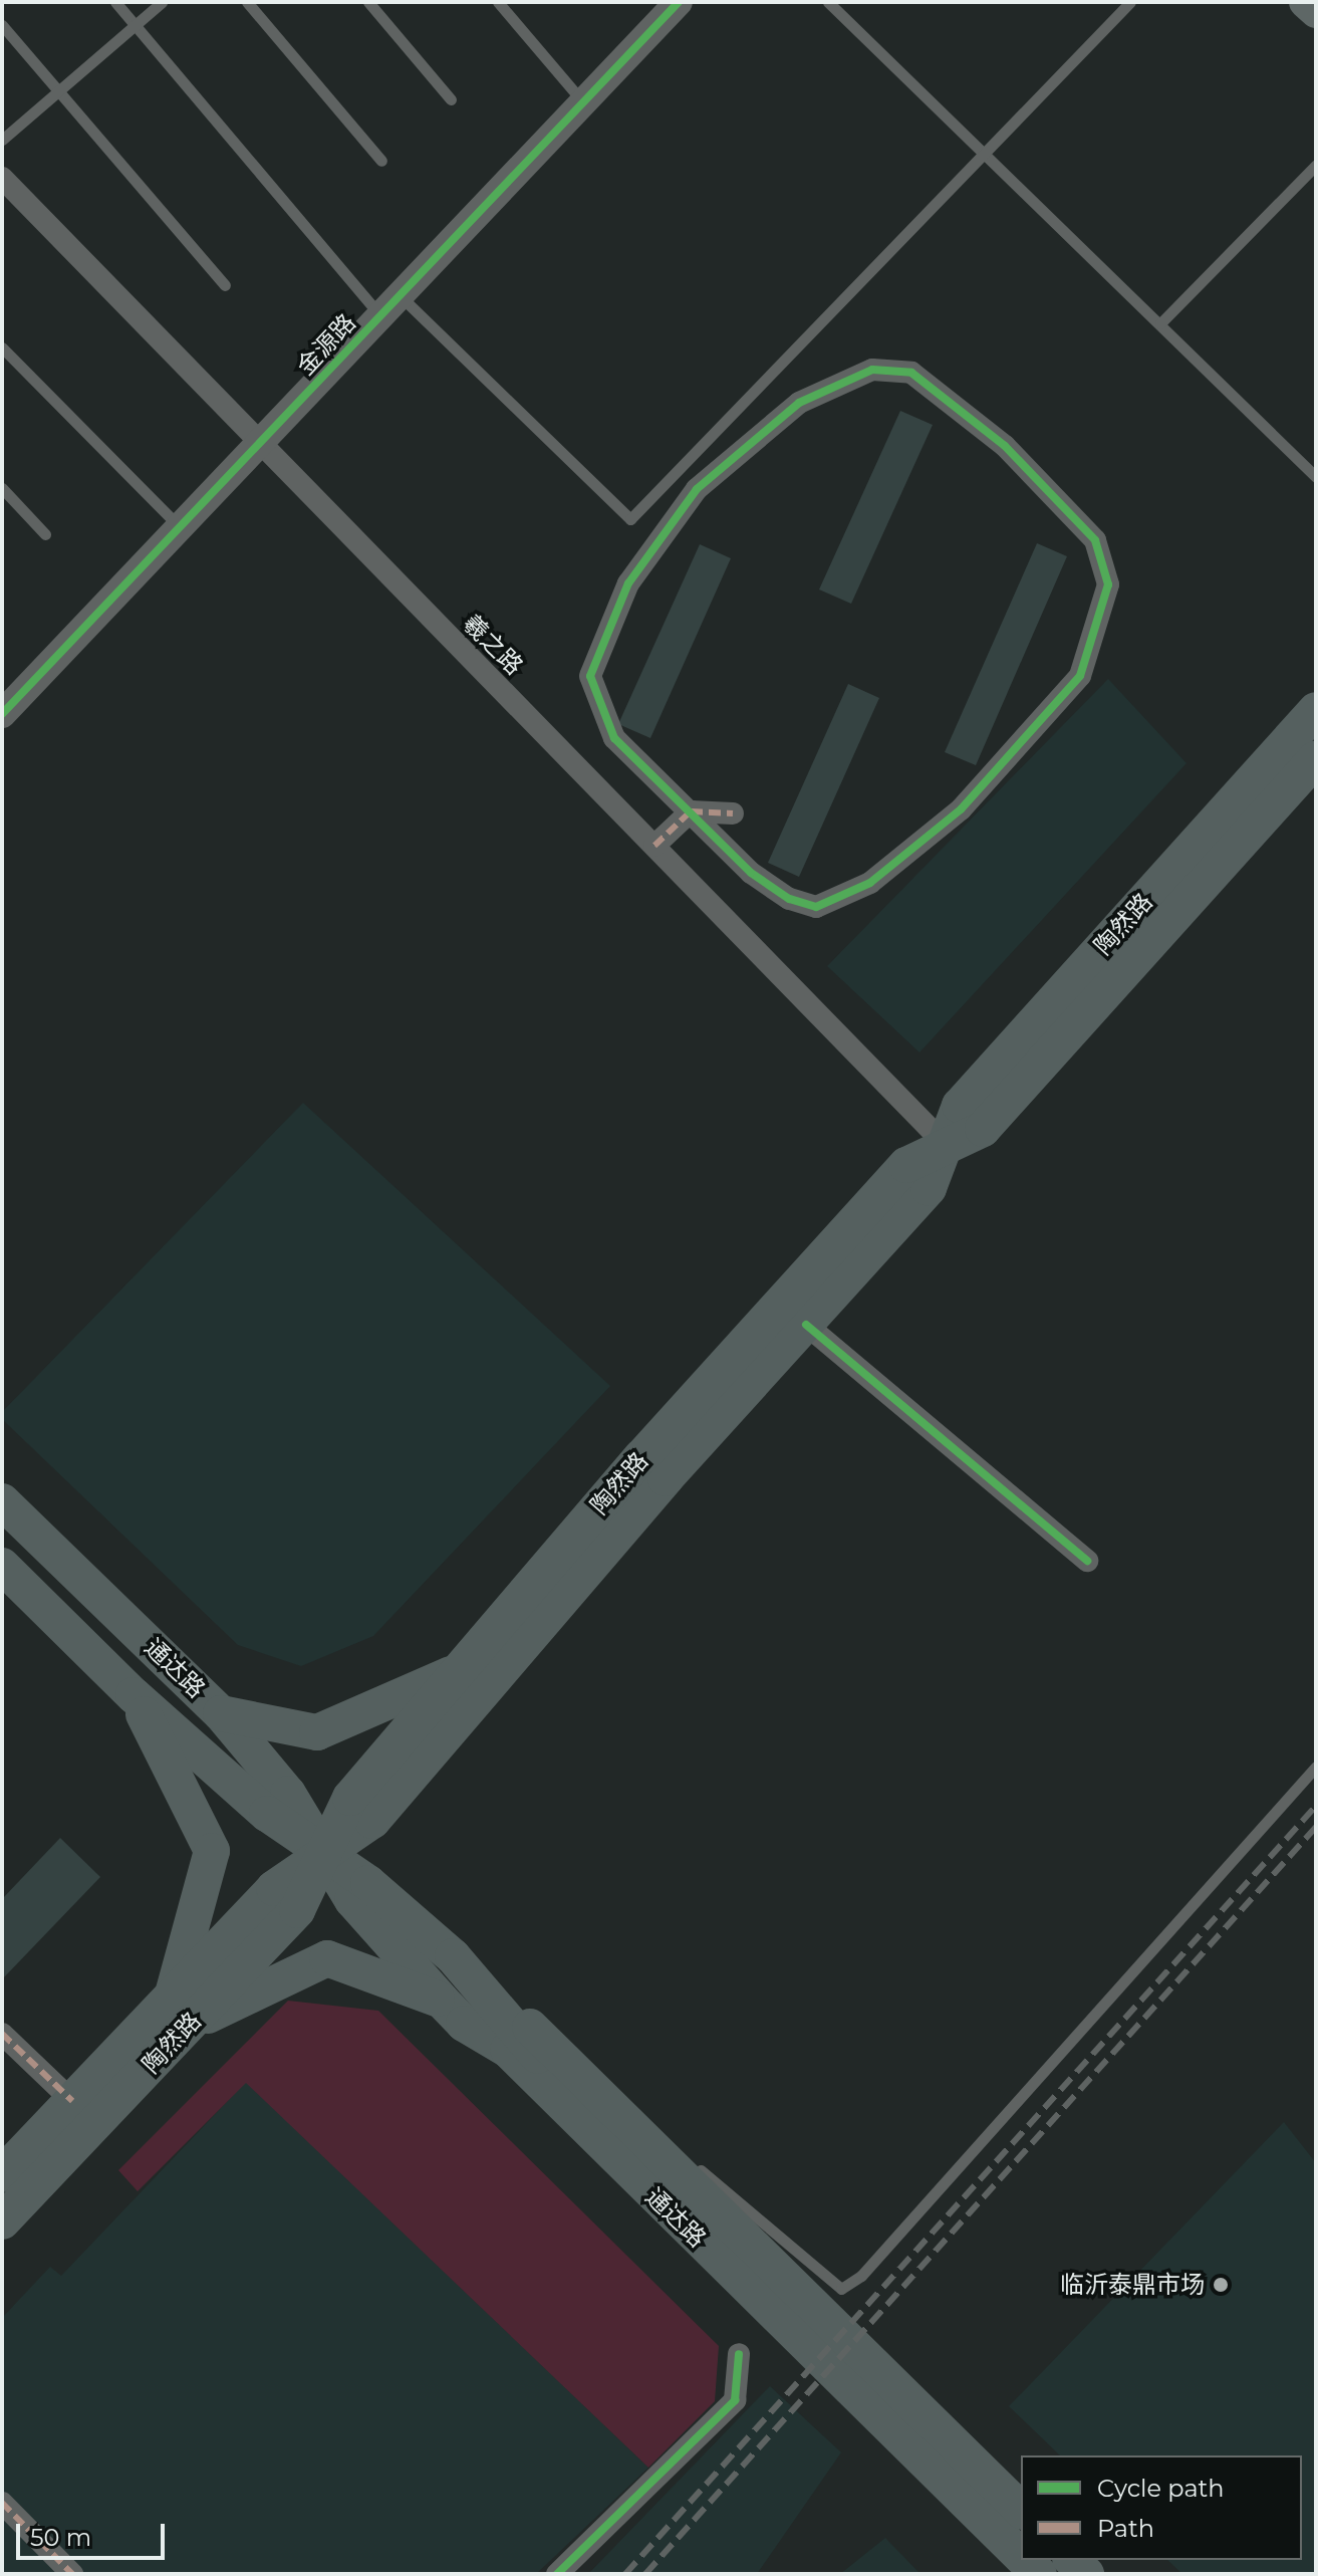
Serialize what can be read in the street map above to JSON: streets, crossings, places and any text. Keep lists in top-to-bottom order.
{
  "streets": {
    "main road": ["陶然路", "通达路"],
    "street": ["金源路", "羲之路"]
  },
  "crossings": [
    ["金源路", "羲之路"],
    ["羲之路", "陶然路"],
    ["陶然路", "通达路"]
  ],
  "places": ["临沂泰鼎市场"],
  "legend": ["Cycle path", "Path"],
  "scale_bar": "50 m"
}
